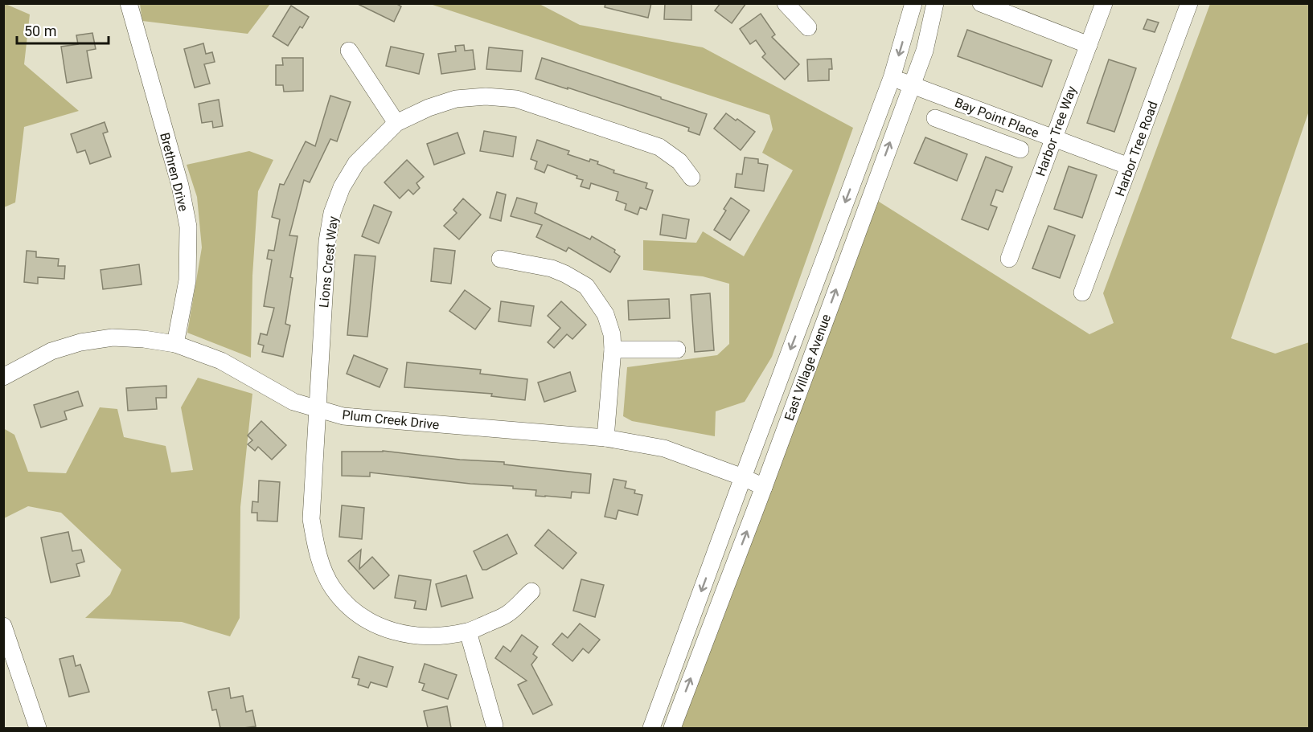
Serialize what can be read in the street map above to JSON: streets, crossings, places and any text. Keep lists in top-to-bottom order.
{
  "streets": {
    "street": [
      "Bay Point Place",
      "Harbor Tree Way",
      "Harbor Tree Road",
      "Brethren Drive",
      "Lions Crest Way",
      "East Village Avenue",
      "Plum Creek Drive"
    ]
  },
  "crossings": [
    ["Bay Point Place", "Harbor Tree Way"],
    ["Bay Point Place", "Harbor Tree Road"],
    ["Bay Point Place", "East Village Avenue"],
    ["Brethren Drive", "Plum Creek Drive"],
    ["Lions Crest Way", "Plum Creek Drive"],
    ["East Village Avenue", "Plum Creek Drive"]
  ],
  "scale_bar": "50 m"
}
